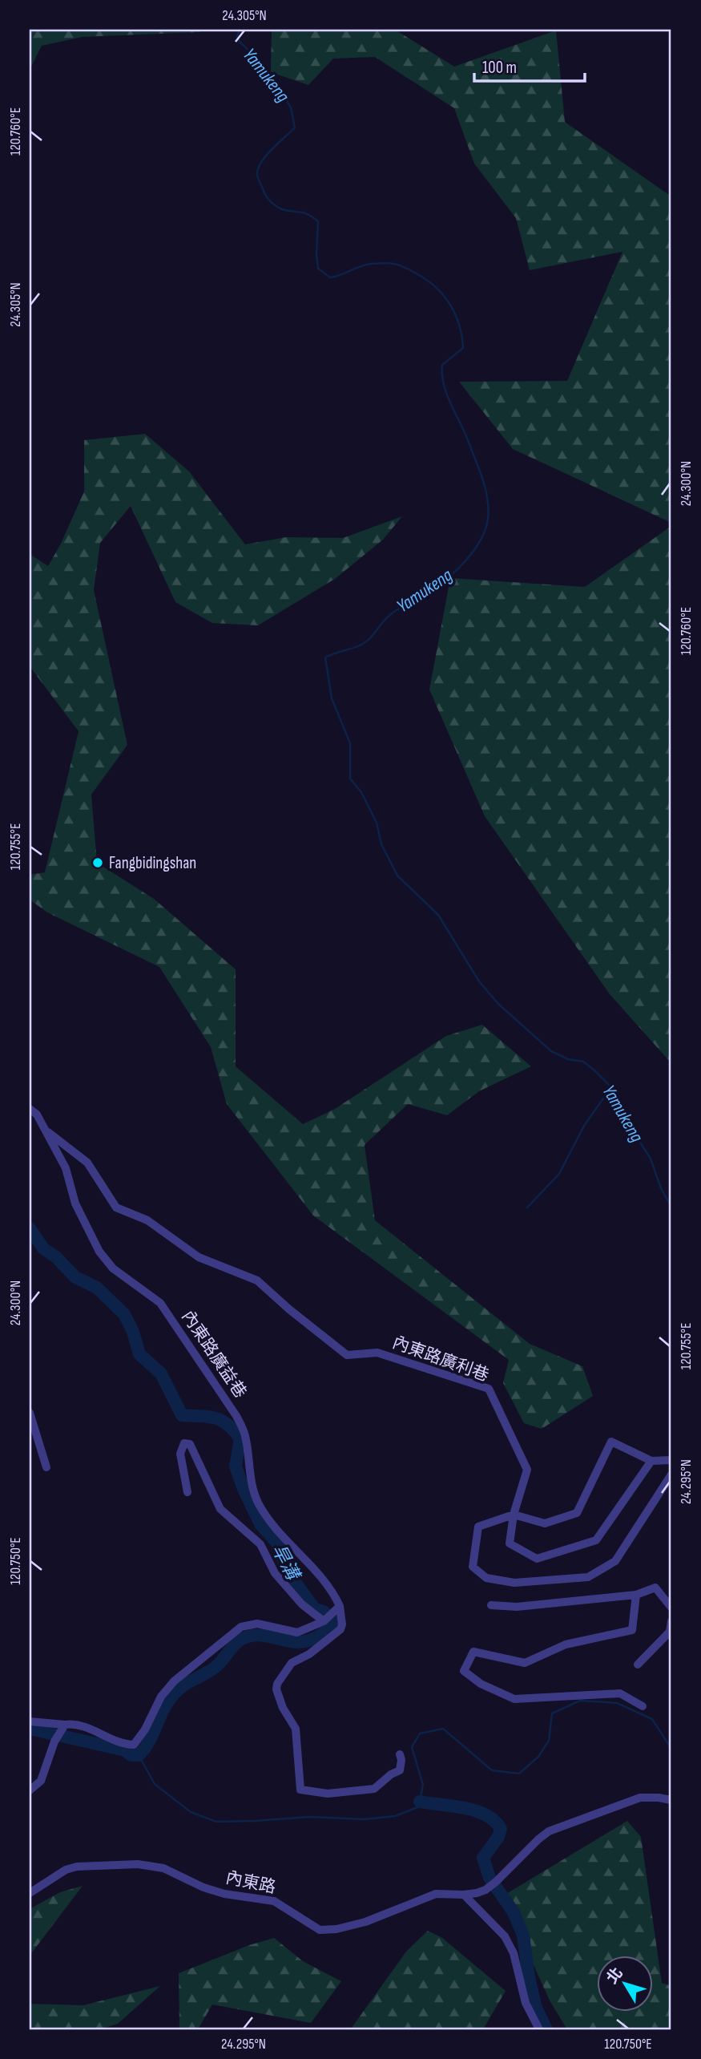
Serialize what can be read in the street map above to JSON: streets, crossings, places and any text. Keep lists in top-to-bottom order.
{
  "streets": {
    "street": ["內東路廣益巷", "內東路廣利巷", "內東路"]
  },
  "crossings": [
    ["內東路廣益巷", "內東路廣利巷"]
  ],
  "water": ["Yamukeng", "旱溝"],
  "places": ["Fangbidingshan"],
  "scale_bar": "100 m",
  "north": "top left",
  "coordinates": [
    "24.305°N",
    "120.760°E",
    "24.300°N",
    "120.755°E",
    "24.295°N",
    "120.750°E"
  ]
}
